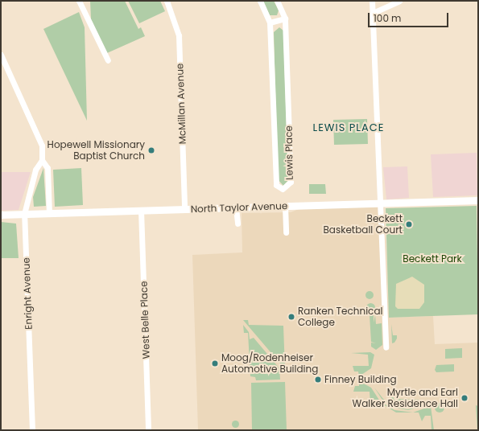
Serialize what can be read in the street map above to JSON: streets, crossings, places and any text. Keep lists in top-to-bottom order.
{
  "streets": {
    "street": [
      "McMillan Avenue",
      "Lewis Place",
      "North Taylor Avenue",
      "Enright Avenue",
      "West Belle Place"
    ]
  },
  "crossings": [
    ["McMillan Avenue", "North Taylor Avenue"],
    ["North Taylor Avenue", "Enright Avenue"],
    ["North Taylor Avenue", "West Belle Place"]
  ],
  "districts": ["LEWIS PLACE"],
  "parks": ["Beckett Park"],
  "places": [
    "Hopewell Missionary Baptist Church",
    "Beckett Basketball Court",
    "Ranken Technical College",
    "Moog/Rodenheiser Automotive Building",
    "Finney Building",
    "Myrtle and Earl Walker Residence Hall"
  ],
  "scale_bar": "100 m"
}
